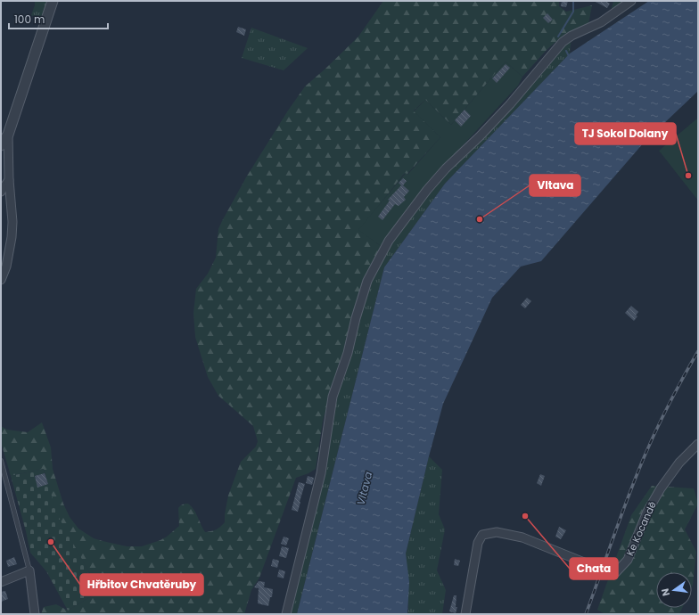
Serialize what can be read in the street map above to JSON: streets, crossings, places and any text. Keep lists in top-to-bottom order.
{
  "streets": {
    "street": ["Ke Kocandě"]
  },
  "water": ["Vltava"],
  "places": [
    "TJ Sokol Dolany",
    "Vltava",
    "Chata",
    "Hřbitov Chvatěruby"
  ],
  "scale_bar": "100 m",
  "north": "left"
}
